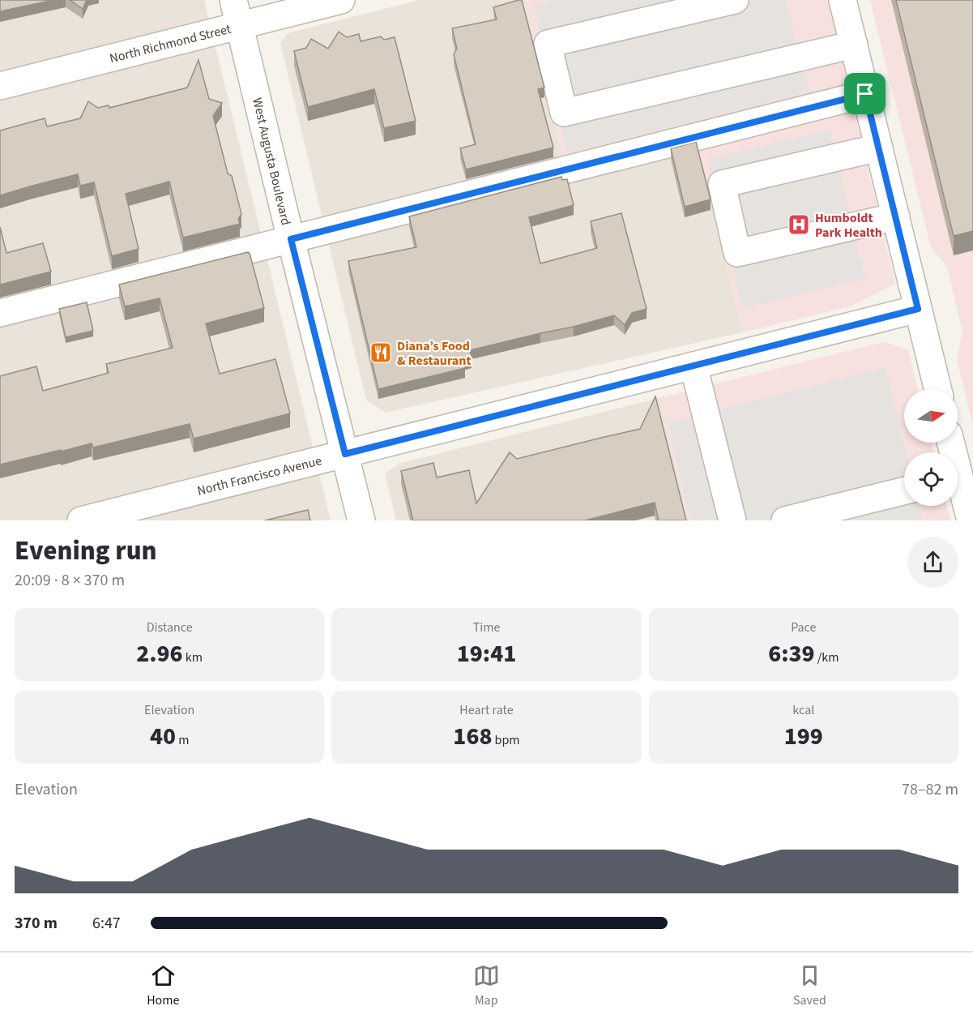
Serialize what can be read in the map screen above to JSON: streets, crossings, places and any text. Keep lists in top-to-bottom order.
{
  "streets": {
    "street": ["North Richmond Street", "West Augusta Boulevard", "North Francisco Avenue"]
  },
  "crossings": [
    ["North Richmond Street", "West Augusta Boulevard"],
    ["West Augusta Boulevard", "North Francisco Avenue"]
  ],
  "places": {
    "hospital": ["Humboldt Park Health"],
    "restaurant": ["Diana’s Food & Restaurant"]
  },
  "north": "right",
  "page": {
    "heading": ["Evening run", "20:09 · 8 × 370 m"],
    "stats": [
      ["Distance", "2.96 km"],
      ["Time", "19:41"],
      ["Pace", "6:39 /km"],
      ["Elevation", "40 m"],
      ["Heart rate", "168 bpm"],
      ["kcal", "199"]
    ],
    "chart": ["Elevation", "78–82 m"],
    "list": [
      {
        "name": "370 m",
        "note": "6:47"
      }
    ],
    "tabs": ["Home", "Map", "Saved"]
  }
}
